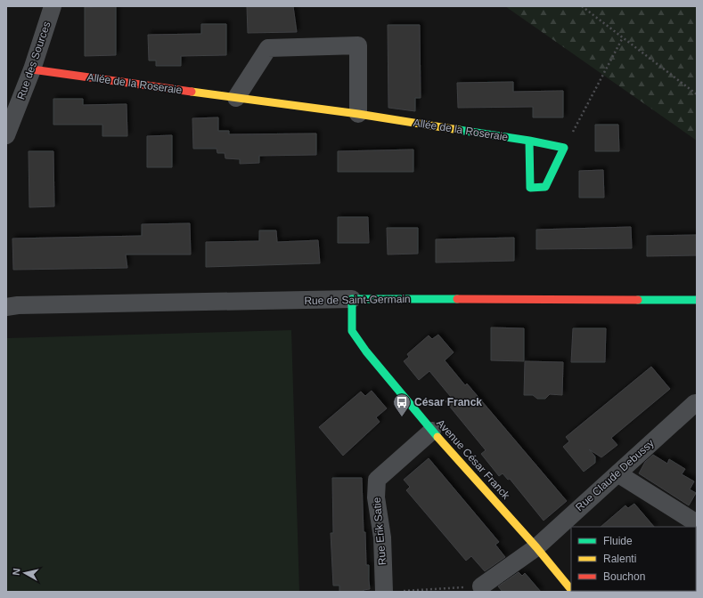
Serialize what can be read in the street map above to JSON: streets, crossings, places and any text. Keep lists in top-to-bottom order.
{
  "streets": {
    "street": [
      "Rue des Sources",
      "Allée de la Roseraie",
      "Rue de Saint-Germain",
      "Avenue César Franck",
      "Rue Claude Debussy",
      "Rue Erik Satie"
    ]
  },
  "crossings": [
    ["Rue des Sources", "Allée de la Roseraie"],
    ["Rue de Saint-Germain", "Avenue César Franck"],
    ["Avenue César Franck", "Rue Claude Debussy"],
    ["Avenue César Franck", "Rue Erik Satie"]
  ],
  "places": {
    "bus stop": ["César Franck"]
  },
  "legend": ["Fluide", "Ralenti", "Bouchon"],
  "north": "left"
}
